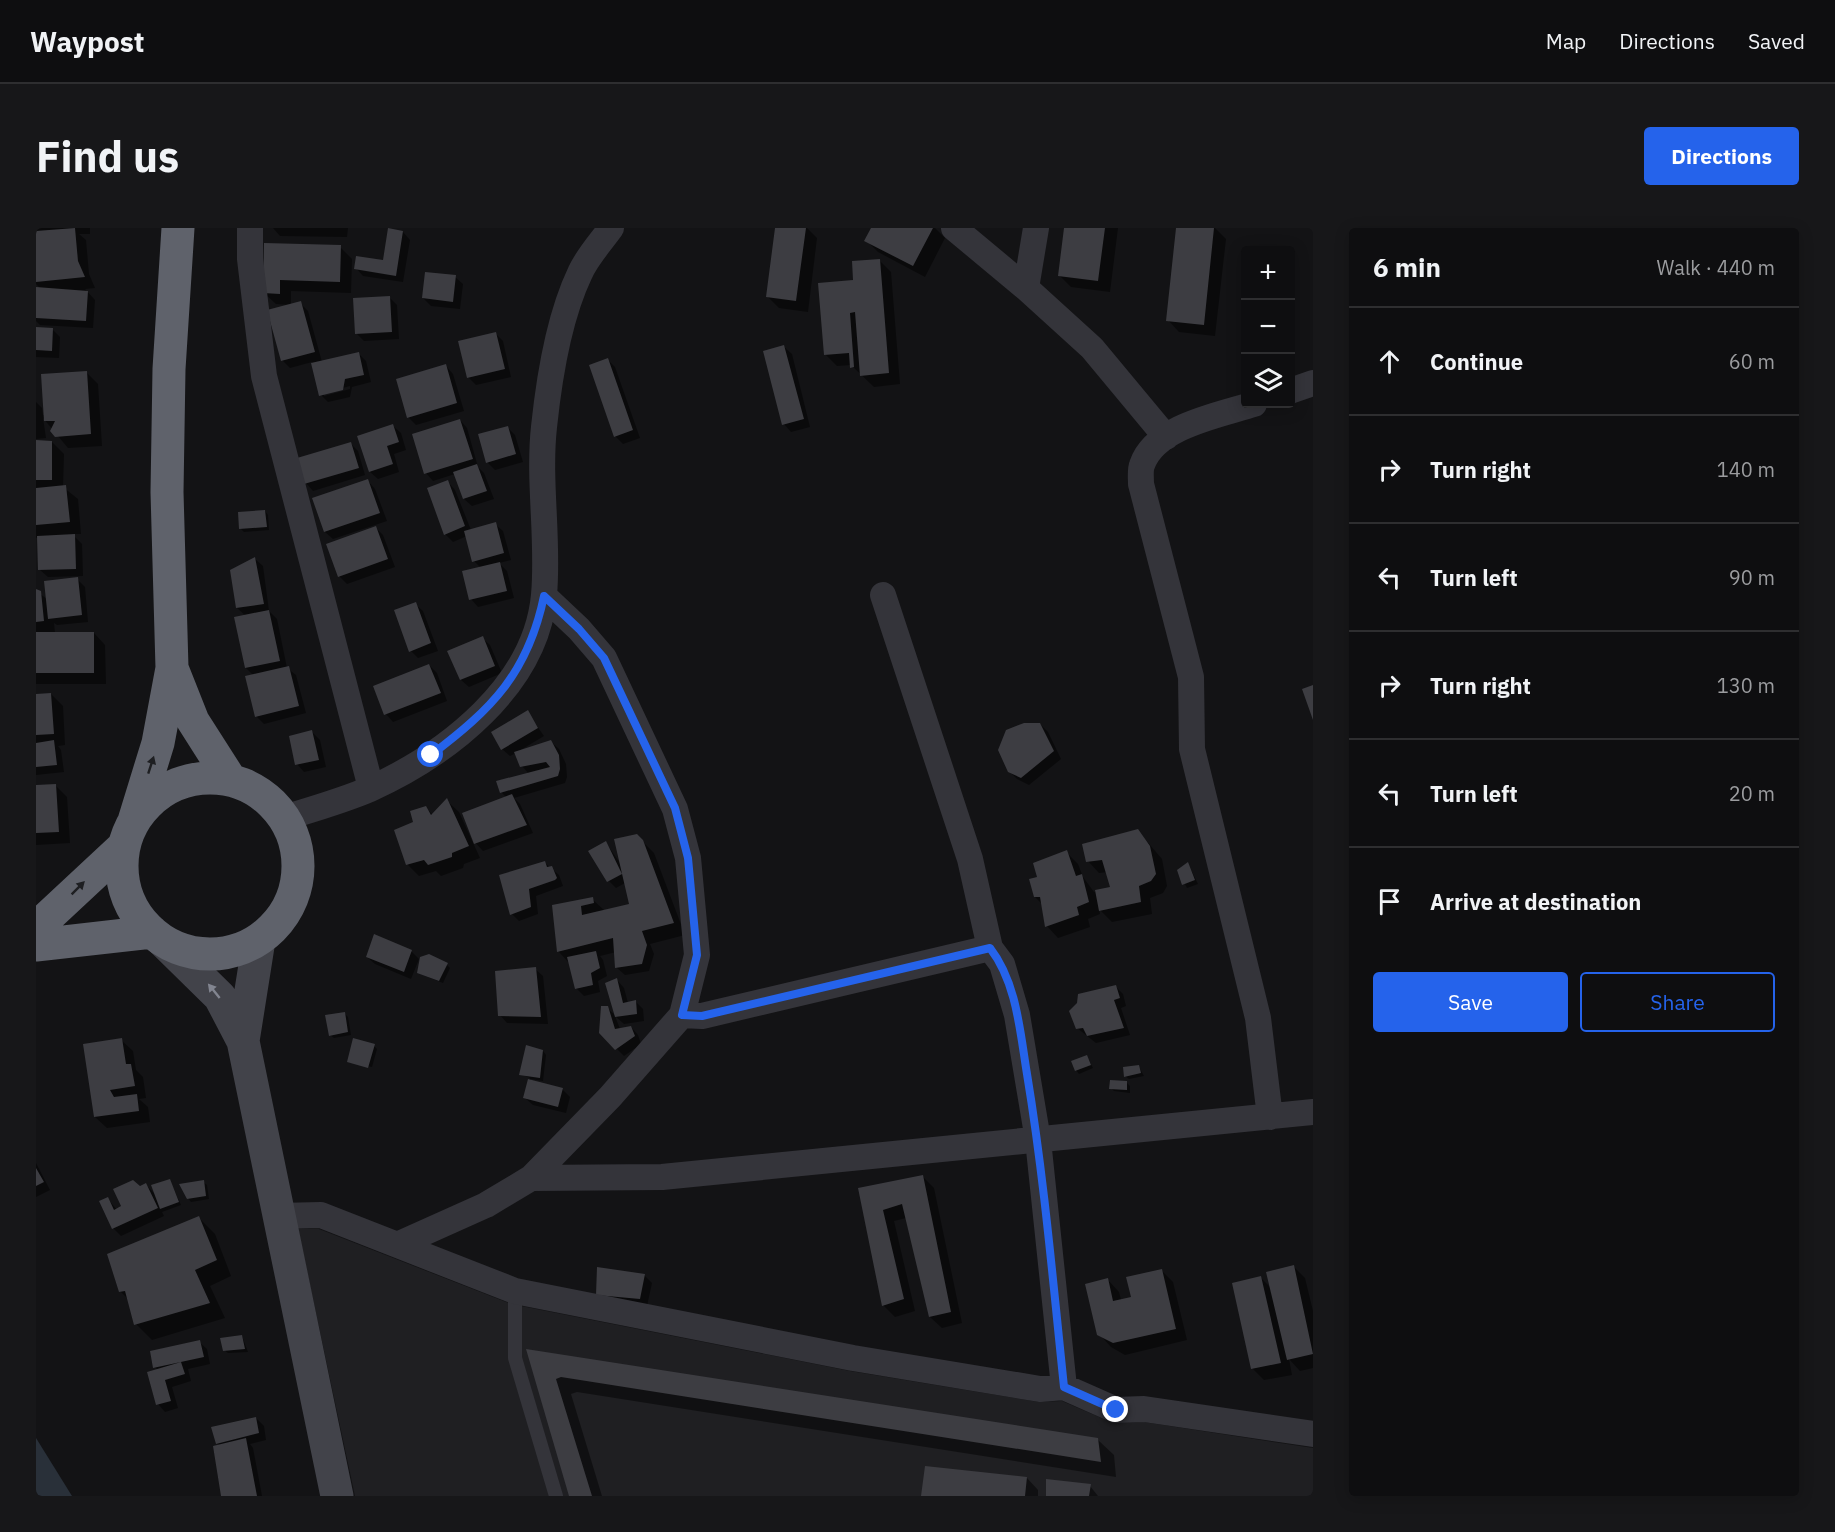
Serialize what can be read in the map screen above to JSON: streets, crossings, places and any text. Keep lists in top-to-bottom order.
{
  "page": {
    "header": "Waypost",
    "nav": ["Map", "Directions", "Saved"],
    "buttons": [
      "Directions",
      ["Save", "Share"]
    ],
    "title": "Find us",
    "heading": ["6 min", "Walk · 440 m"],
    "map_buttons": ["+", "−"],
    "list": [
      ["Continue", "60 m"],
      ["Turn right", "140 m"],
      ["Turn left", "90 m"],
      ["Turn right", "130 m"],
      ["Turn left", "20 m"],
      "Arrive at destination"
    ]
  }
}
